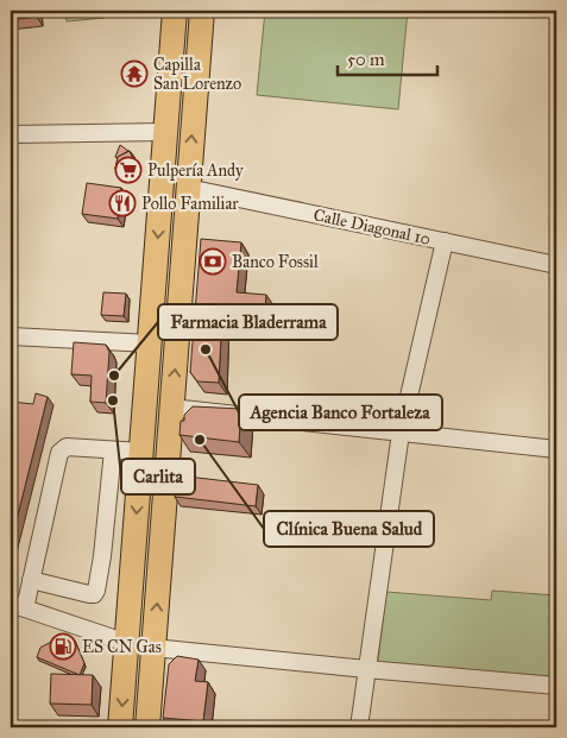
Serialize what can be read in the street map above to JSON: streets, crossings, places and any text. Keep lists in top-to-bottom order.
{
  "streets": {
    "street": ["Calle Diagonal 10"]
  },
  "places": {
    "temple": ["Capilla San Lorenzo"],
    "supermarket": ["Pulpería Andy"],
    "restaurant": ["Pollo Familiar"],
    "bank": ["Banco Fossil"],
    "other": [
      "Agencia Banco Fortaleza",
      "Farmacia Bladerrama",
      "Carlita",
      "Clínica Buena Salud"
    ],
    "fuel station": ["ES CN Gas"]
  },
  "scale_bar": "50 m"
}
